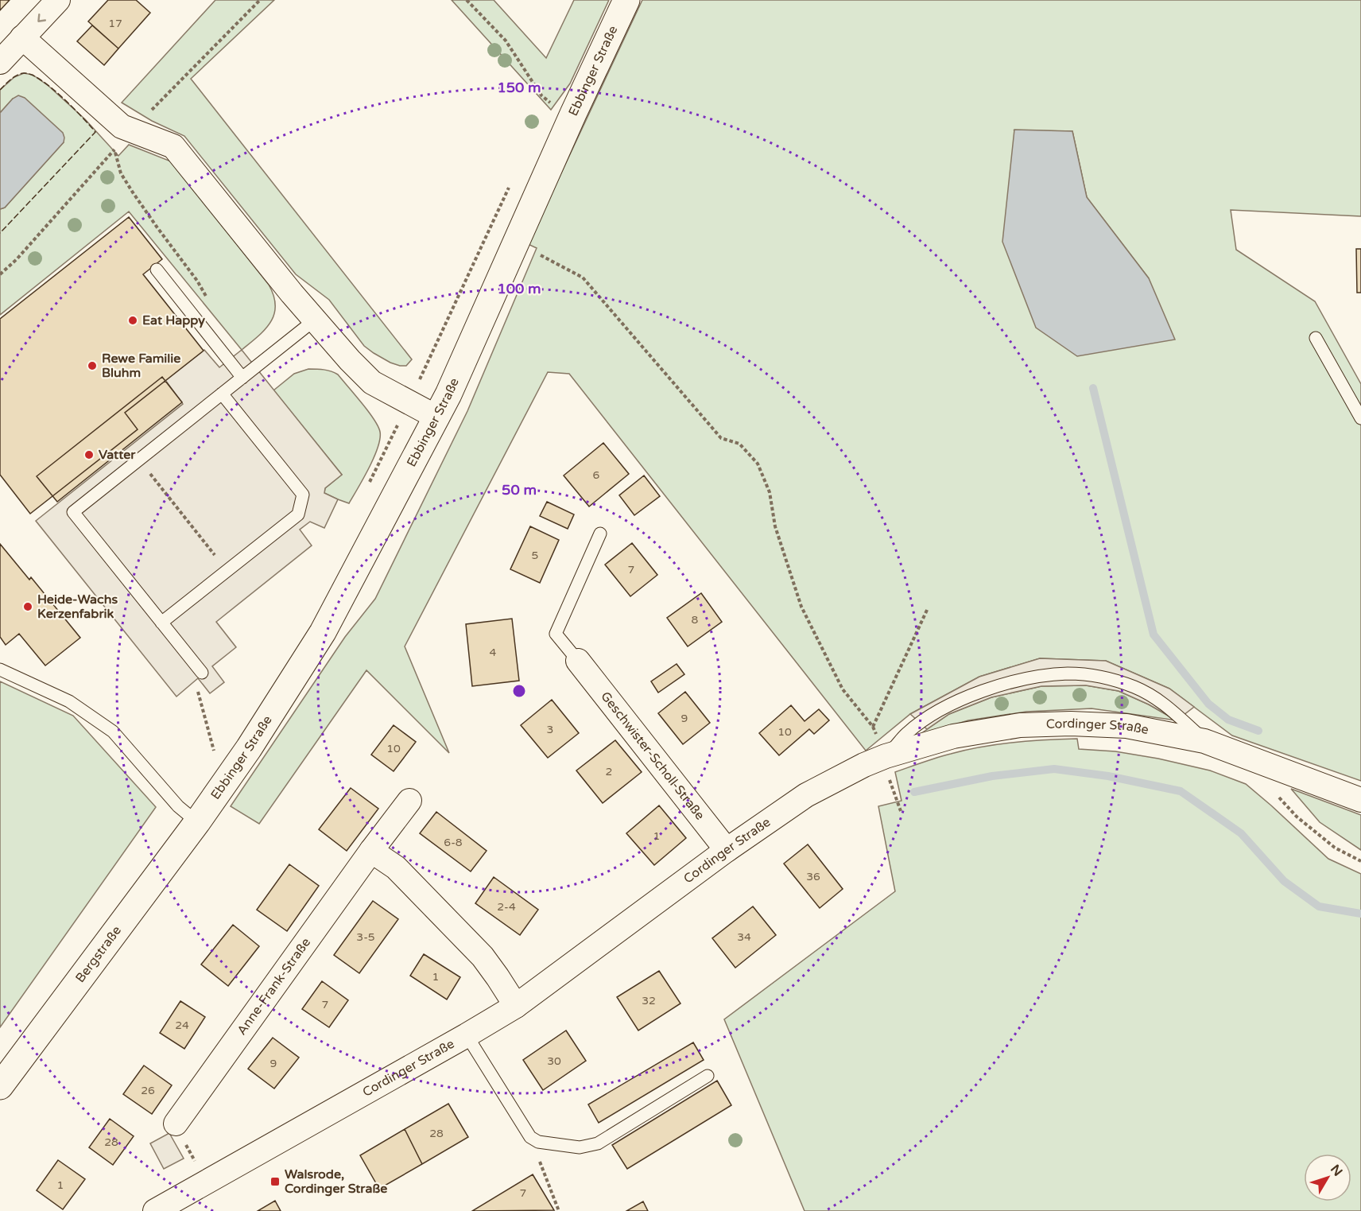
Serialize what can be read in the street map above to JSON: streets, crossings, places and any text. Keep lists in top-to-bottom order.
{
  "streets": {
    "main road": ["Ebbinger Straße", "Bergstraße"],
    "street": ["Cordinger Straße", "Geschwister-Scholl-Straße", "Anne-Frank-Straße"]
  },
  "crossings": [
    ["Ebbinger Straße", "Bergstraße"],
    ["Cordinger Straße", "Geschwister-Scholl-Straße"]
  ],
  "places": {
    "other": [
      "Eat Happy",
      "Rewe Familie Bluhm",
      "Vatter",
      "Heide-Wachs Kerzenfabrik"
    ],
    "transit": ["Walsrode, Cordinger Straße"]
  },
  "house_numbers": [
    "17",
    "6",
    "5",
    "7",
    "8",
    "4",
    "9",
    "3",
    "10",
    "10",
    "2",
    "1",
    "6-8",
    "36",
    "2-4",
    "3-5",
    "34",
    "1",
    "32",
    "7",
    "24",
    "30",
    "9",
    "26",
    "28",
    "28",
    "1",
    "7"
  ],
  "north": "top right",
  "rings": ["150 m", "100 m", "50 m"]
}
